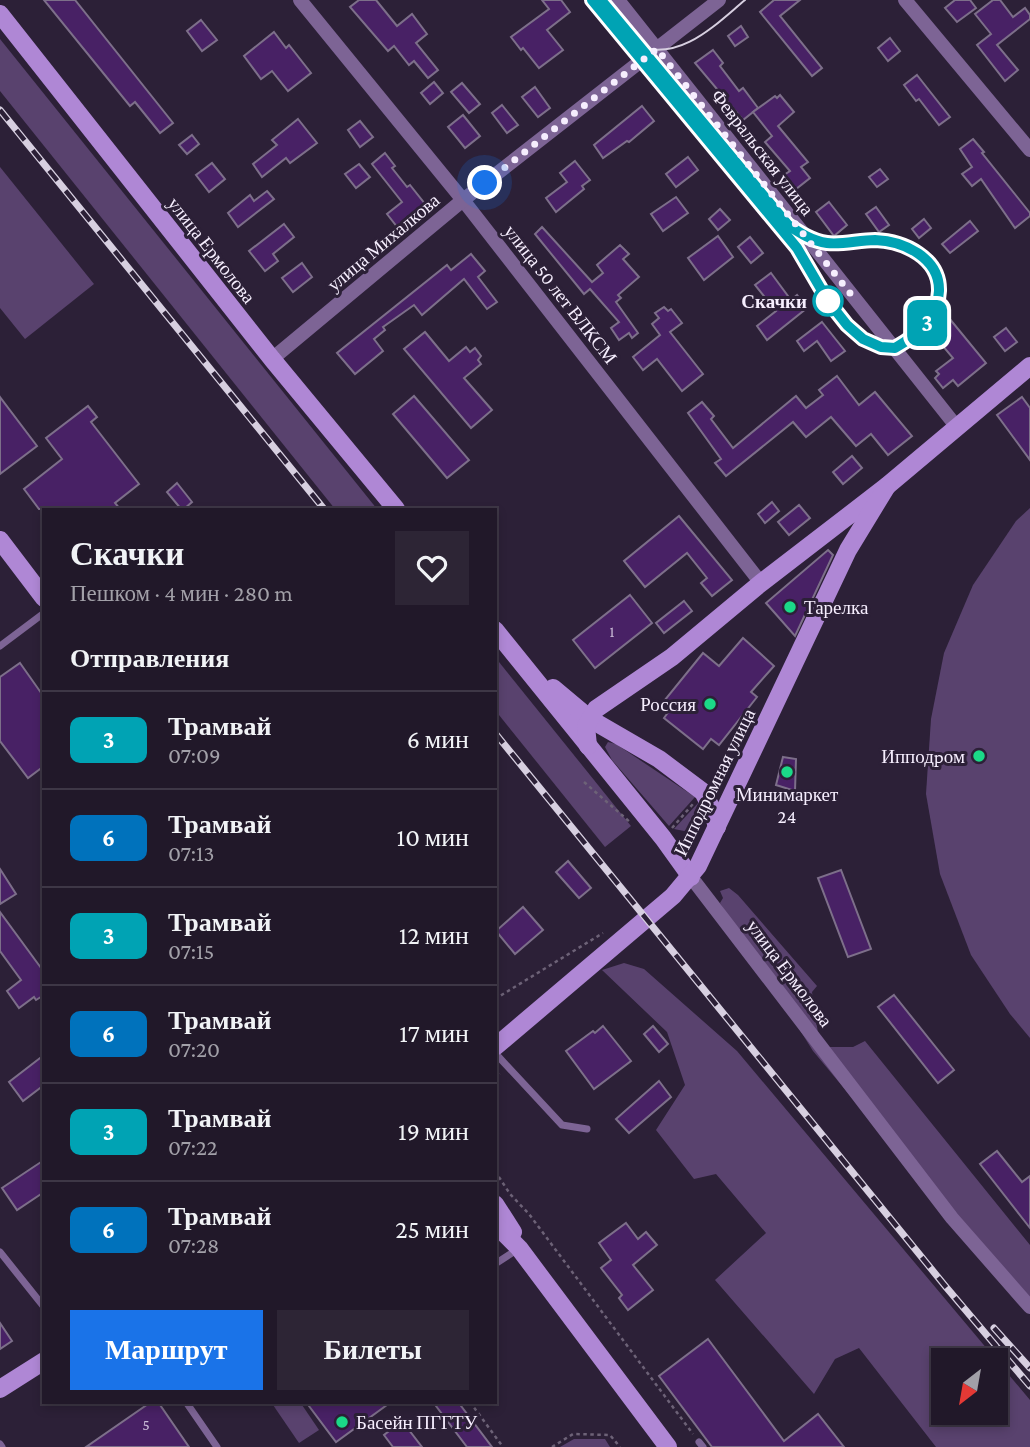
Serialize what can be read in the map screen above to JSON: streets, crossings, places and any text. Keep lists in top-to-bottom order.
{
  "streets": {
    "street": [
      "Февральская улица",
      "улица Михалкова",
      "улица Ермолова",
      "улица 50 лет ВЛКСМ",
      "Ипподромная улица"
    ]
  },
  "crossings": [
    ["Февральская улица", "улица Михалкова"],
    ["Февральская улица", "Ипподромная улица"],
    ["улица Михалкова", "улица Ермолова"],
    ["улица Михалкова", "улица 50 лет ВЛКСМ"],
    ["улица Ермолова", "Ипподромная улица"],
    ["улица 50 лет ВЛКСМ", "Ипподромная улица"]
  ],
  "places": [
    "Скачки",
    "Тарелка",
    "Россия",
    "Ипподpом",
    "Минимаркет 24",
    "Басейн ПГГТУ"
  ],
  "lines": ["tram line 3"],
  "house_numbers": ["1", "5"],
  "north": "bottom left",
  "page": {
    "on_map": "3",
    "heading": [
      ["Скачки", "Пешком · 4 мин · 280 m"],
      "Отправления"
    ],
    "list": [
      {
        "mark": "3",
        "name": "Трамвай",
        "note": "07:09",
        "value": "6 мин"
      },
      {
        "mark": "6",
        "name": "Трамвай",
        "note": "07:13",
        "value": "10 мин"
      },
      {
        "mark": "3",
        "name": "Трамвай",
        "note": "07:15",
        "value": "12 мин"
      },
      {
        "mark": "6",
        "name": "Трамвай",
        "note": "07:20",
        "value": "17 мин"
      },
      {
        "mark": "3",
        "name": "Трамвай",
        "note": "07:22",
        "value": "19 мин"
      },
      {
        "mark": "6",
        "name": "Трамвай",
        "note": "07:28",
        "value": "25 мин"
      }
    ],
    "buttons": ["Маршрут", "Билеты"]
  }
}
